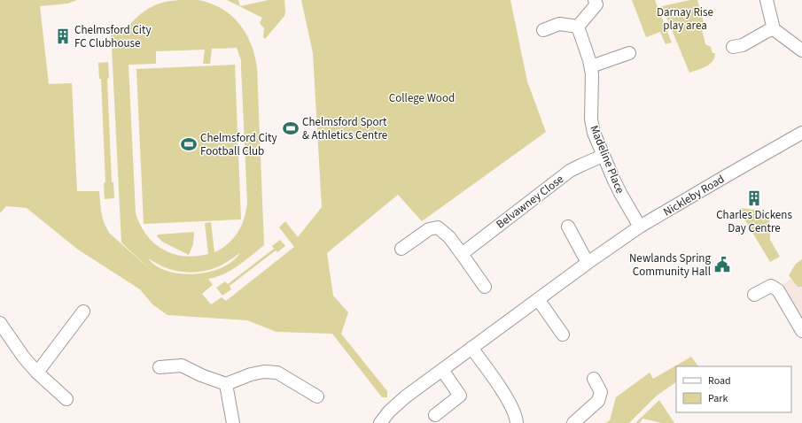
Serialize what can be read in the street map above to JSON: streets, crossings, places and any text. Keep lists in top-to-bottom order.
{
  "streets": {
    "street": ["Madeline Place", "Nickleby Road", "Belvawney Close"]
  },
  "crossings": [
    ["Madeline Place", "Nickleby Road"],
    ["Madeline Place", "Belvawney Close"]
  ],
  "parks": ["Darnay Rise play area", "College Wood"],
  "places": {
    "building": ["Chelmsford City FC Clubhouse", "Charles Dickens Day Centre"],
    "sports": ["Chelmsford Sport & Athletics Centre", "Chelmsford City Football Club"],
    "public building": ["Newlands Spring Community Hall"]
  },
  "legend": ["Road", "Park"]
}
